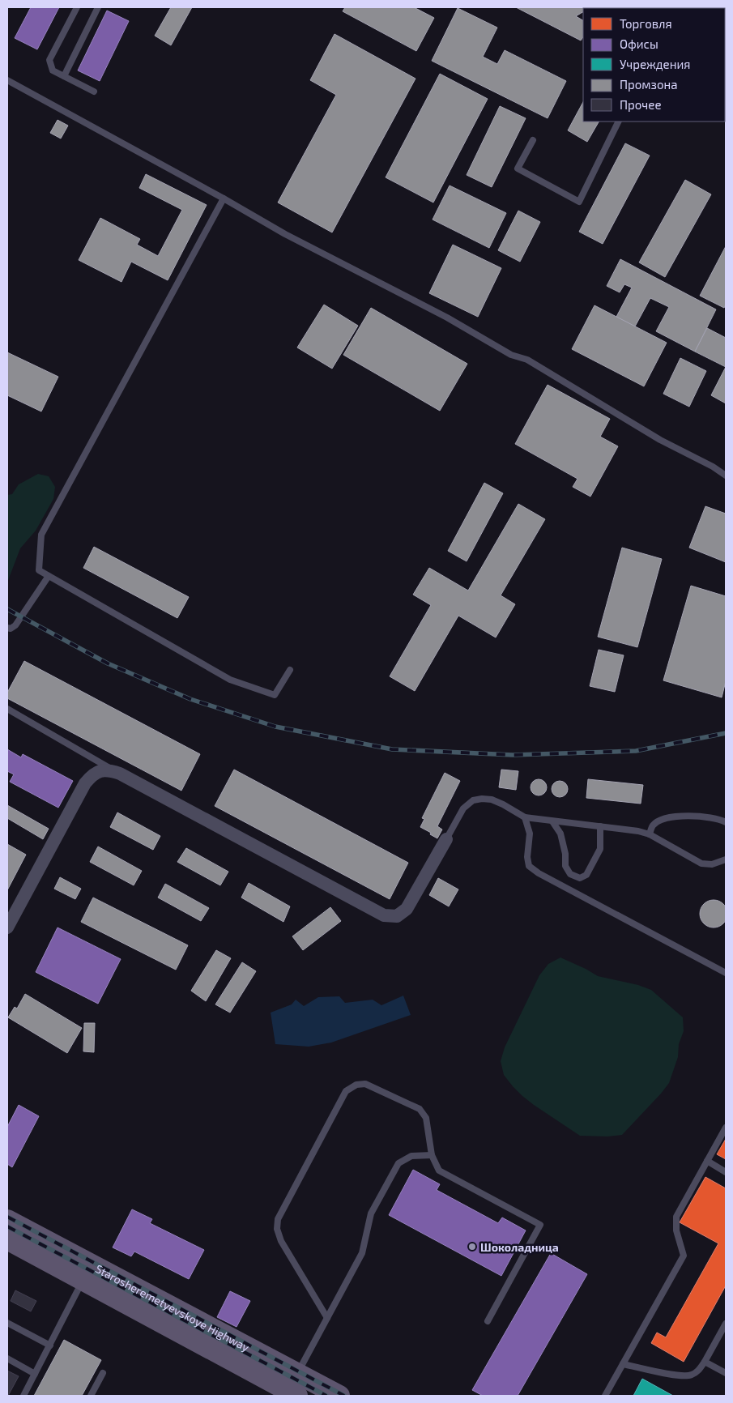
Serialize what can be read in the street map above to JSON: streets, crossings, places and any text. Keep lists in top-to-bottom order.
{
  "streets": {
    "main road": ["Starosheremetyevskoye Highway"]
  },
  "places": ["Шоколадница"],
  "legend": [
    "Торговля",
    "Офисы",
    "Учреждения",
    "Промзона",
    "Прочее"
  ]
}
